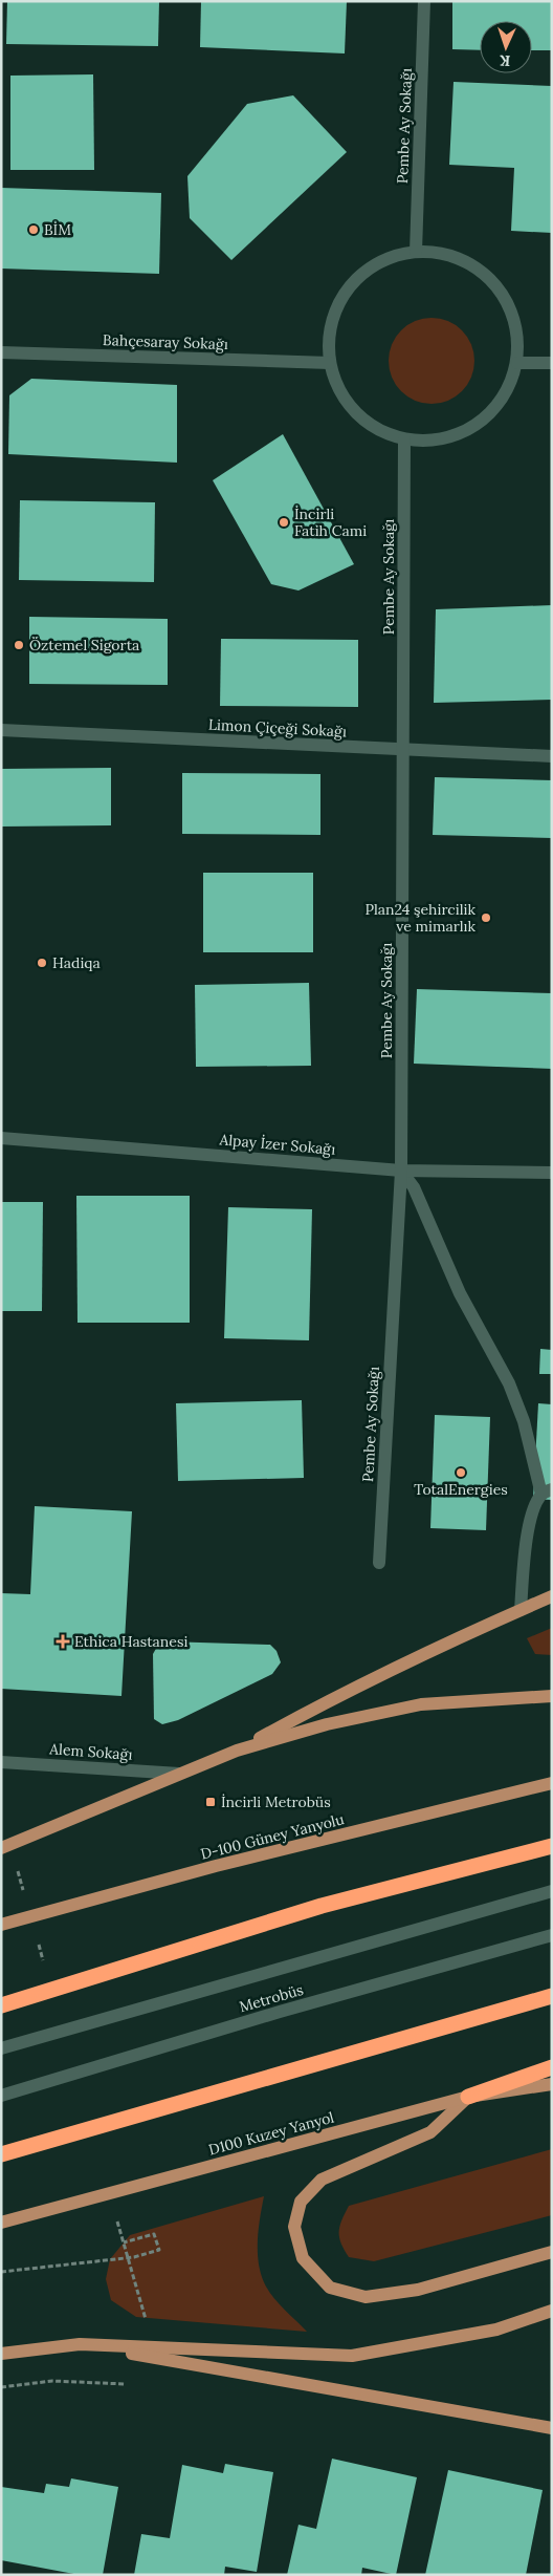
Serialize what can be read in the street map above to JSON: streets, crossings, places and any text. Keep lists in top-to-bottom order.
{
  "streets": {
    "main road": ["D-100 Güney Yanyolu", "D100 Kuzey Yanyol"],
    "street": [
      "Pembe Ay Sokağı",
      "Bahçesaray Sokağı",
      "Limon Çiçeği Sokağı",
      "Alpay İzer Sokağı",
      "Alem Sokağı",
      "Metrobüs"
    ]
  },
  "crossings": [
    ["Pembe Ay Sokağı", "Limon Çiçeği Sokağı"],
    ["Pembe Ay Sokağı", "Alpay İzer Sokağı"]
  ],
  "places": {
    "other": [
      "BİM",
      "İncirli Fatih Cami",
      "Öztemel Sigorta",
      "Plan24 şehircilik ve mimarlık",
      "Hadiqa",
      "TotalEnergies"
    ],
    "health": ["Ethica Hastanesi"],
    "transit": ["İncirli Metrobüs"]
  },
  "north": "bottom"
}
